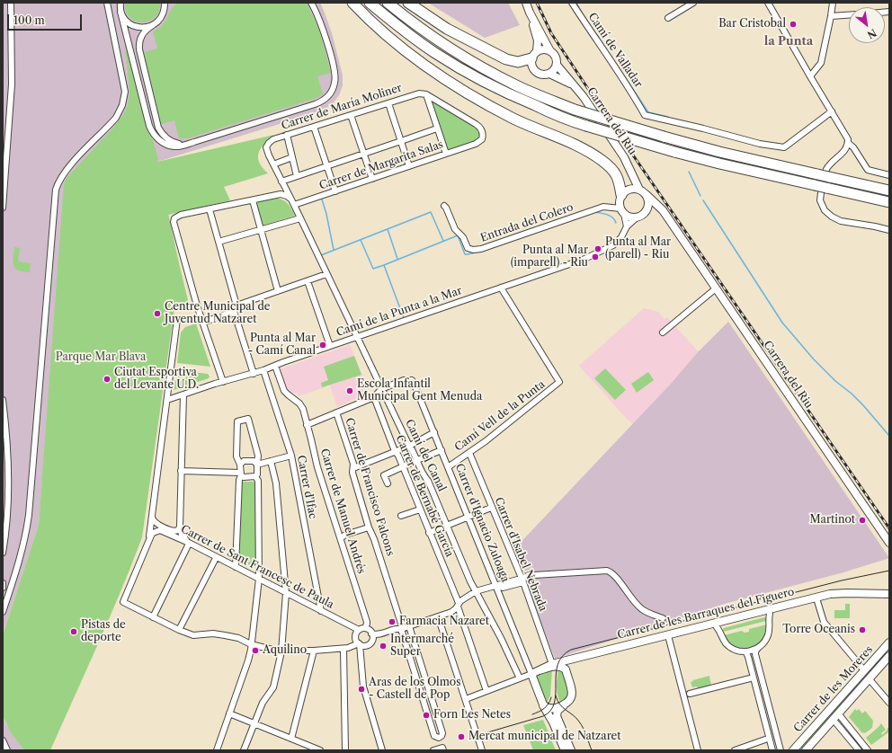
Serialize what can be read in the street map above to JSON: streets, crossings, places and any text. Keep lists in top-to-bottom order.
{
  "streets": {
    "street": [
      "Camí de Valladar",
      "Carrer de María Moliner",
      "Carrera del Riu",
      "Carrer de Margarita Salas",
      "Entrada del Colero",
      "Camí de la Punta a la Mar",
      "Camí Vell de la Punta",
      "Camí del Canal",
      "Carrer d'Ifac",
      "Carrer de Francisco Falcons",
      "Carrer de Bernabé García",
      "Carrer de Manuel Andrés",
      "Carrer d'Ignacio Zuloaga",
      "Carrer d'Isabel Nebrada",
      "Carrer de Sant Francesc de Paula",
      "Carrer de les Barraques del Figuero",
      "Carrer de les Moreres"
    ]
  },
  "crossings": [
    ["Carrer de María Moliner", "Carrer de Margarita Salas"],
    ["Carrer de María Moliner", "Camí del Canal"],
    ["Carrera del Riu", "Entrada del Colero"],
    ["Carrera del Riu", "Camí de la Punta a la Mar"],
    ["Carrer de Margarita Salas", "Camí del Canal"],
    ["Entrada del Colero", "Camí de la Punta a la Mar"],
    ["Camí de la Punta a la Mar", "Camí Vell de la Punta"],
    ["Camí de la Punta a la Mar", "Camí del Canal"],
    ["Camí de la Punta a la Mar", "Carrer d'Ifac"],
    ["Camí de la Punta a la Mar", "Carrer de Manuel Andrés"],
    ["Camí Vell de la Punta", "Carrer d'Ignacio Zuloaga"],
    ["Camí Vell de la Punta", "Carrer d'Isabel Nebrada"],
    ["Camí del Canal", "Carrer d'Ignacio Zuloaga"],
    ["Carrer d'Ifac", "Carrer de Sant Francesc de Paula"],
    ["Carrer de Francisco Falcons", "Carrer de Bernabé García"],
    ["Carrer de Francisco Falcons", "Carrer de Manuel Andrés"],
    ["Carrer de Manuel Andrés", "Carrer de Sant Francesc de Paula"],
    ["Carrer d'Ignacio Zuloaga", "Carrer de les Barraques del Figuero"],
    ["Carrer d'Isabel Nebrada", "Carrer de les Barraques del Figuero"]
  ],
  "districts": ["la Punta"],
  "parks": ["Parque Mar Blava"],
  "places": [
    "Bar Cristobal",
    "Punta al Mar (parell) - Riu",
    "Punta al Mar (imparell) - Riu",
    "Centre Municipal de Juventud Natzaret",
    "Punta al Mar - Camí Canal",
    "Ciutat Esportiva del Levante U.D.",
    "Escola Infantil Municipal Gent Menuda",
    "Martinot",
    "Farmacia Nazaret",
    "Torre Oceanis",
    "Pistas de deporte",
    "Intermarché Super",
    "Aquilino",
    "Aras de los Olmos - Castell de Pop",
    "Forn Les Netes",
    "Mercat municipal de Natzaret"
  ],
  "scale_bar": "100 m",
  "north": "bottom right"
}
